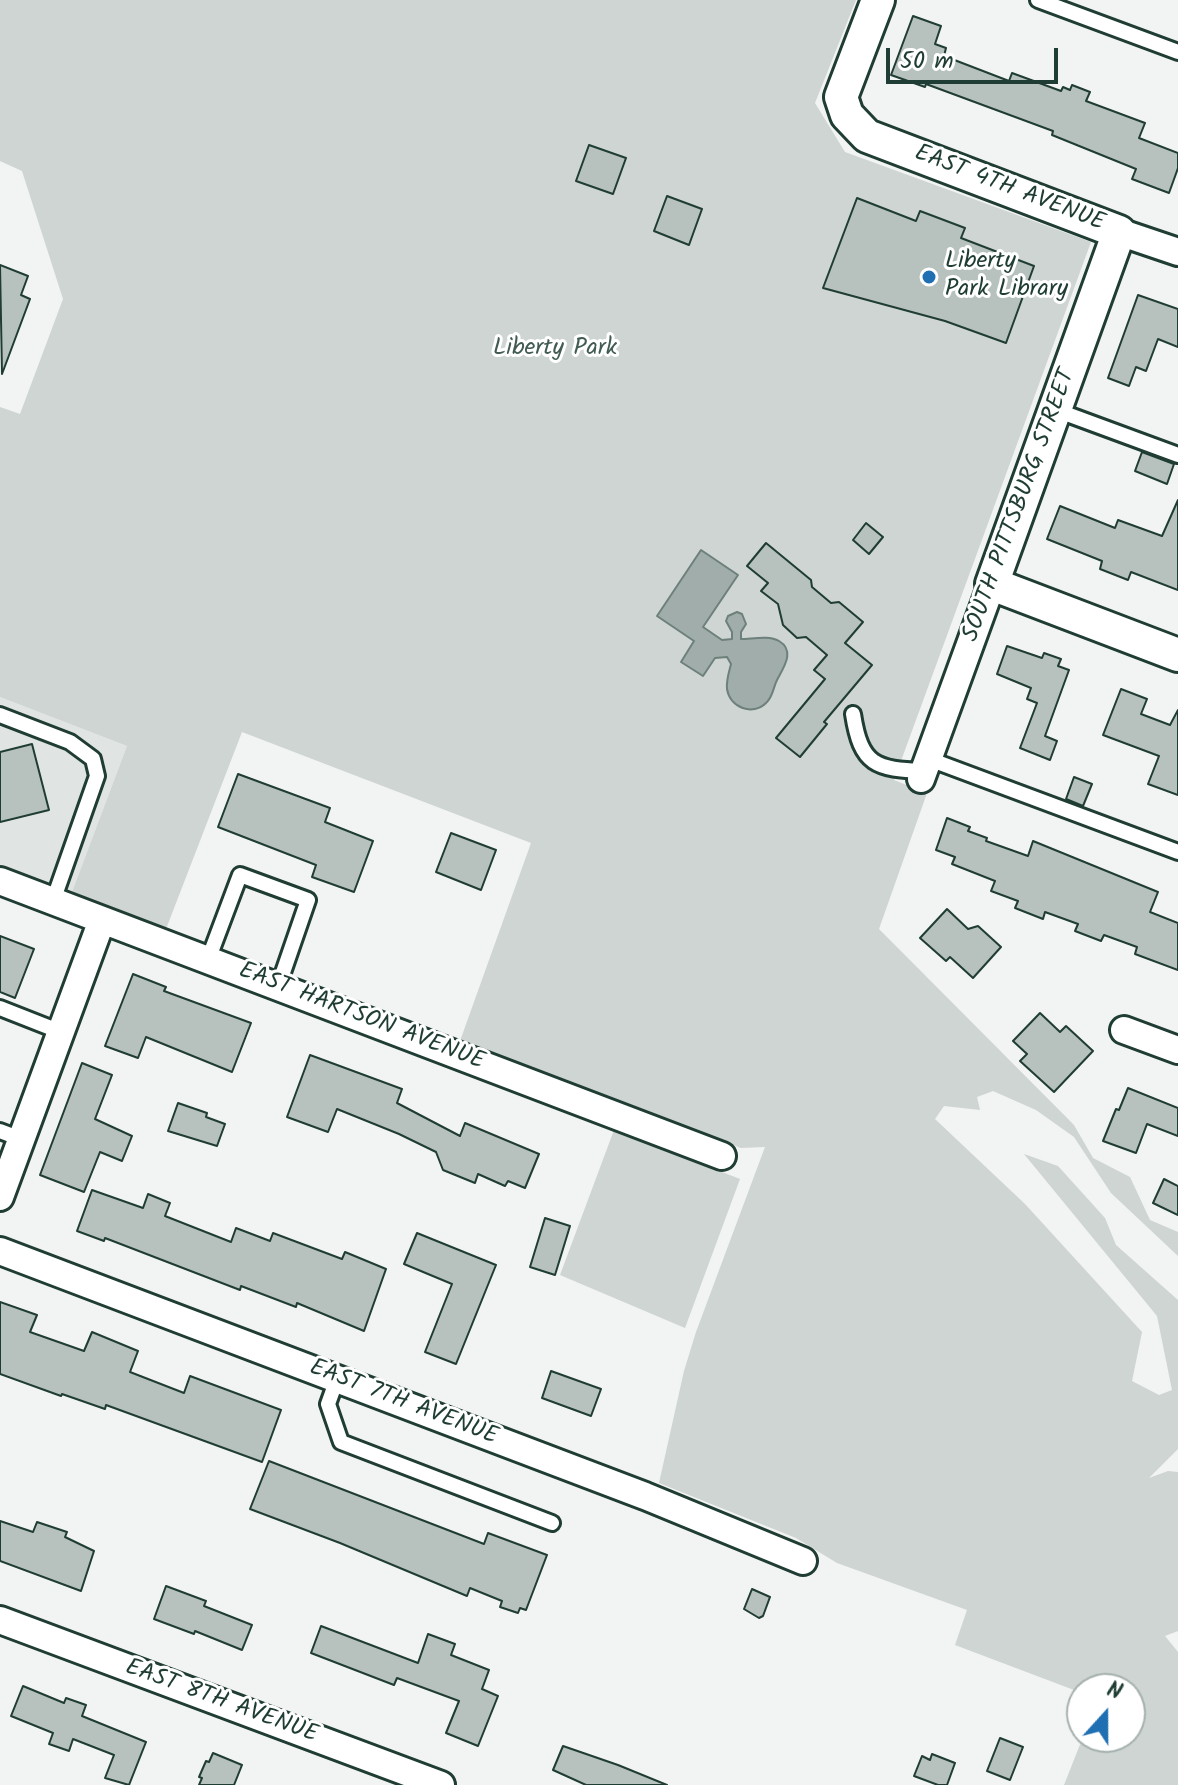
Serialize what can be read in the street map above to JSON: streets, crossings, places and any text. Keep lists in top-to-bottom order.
{
  "streets": {
    "street": [
      "EAST 4TH AVENUE",
      "SOUTH PITTSBURG STREET",
      "EAST HARTSON AVENUE",
      "EAST 7TH AVENUE",
      "EAST 8TH AVENUE"
    ]
  },
  "crossings": [
    ["EAST 4TH AVENUE", "SOUTH PITTSBURG STREET"]
  ],
  "parks": ["Liberty Park"],
  "places": ["Liberty Park Library"],
  "scale_bar": "50 m",
  "north": "top"
}
